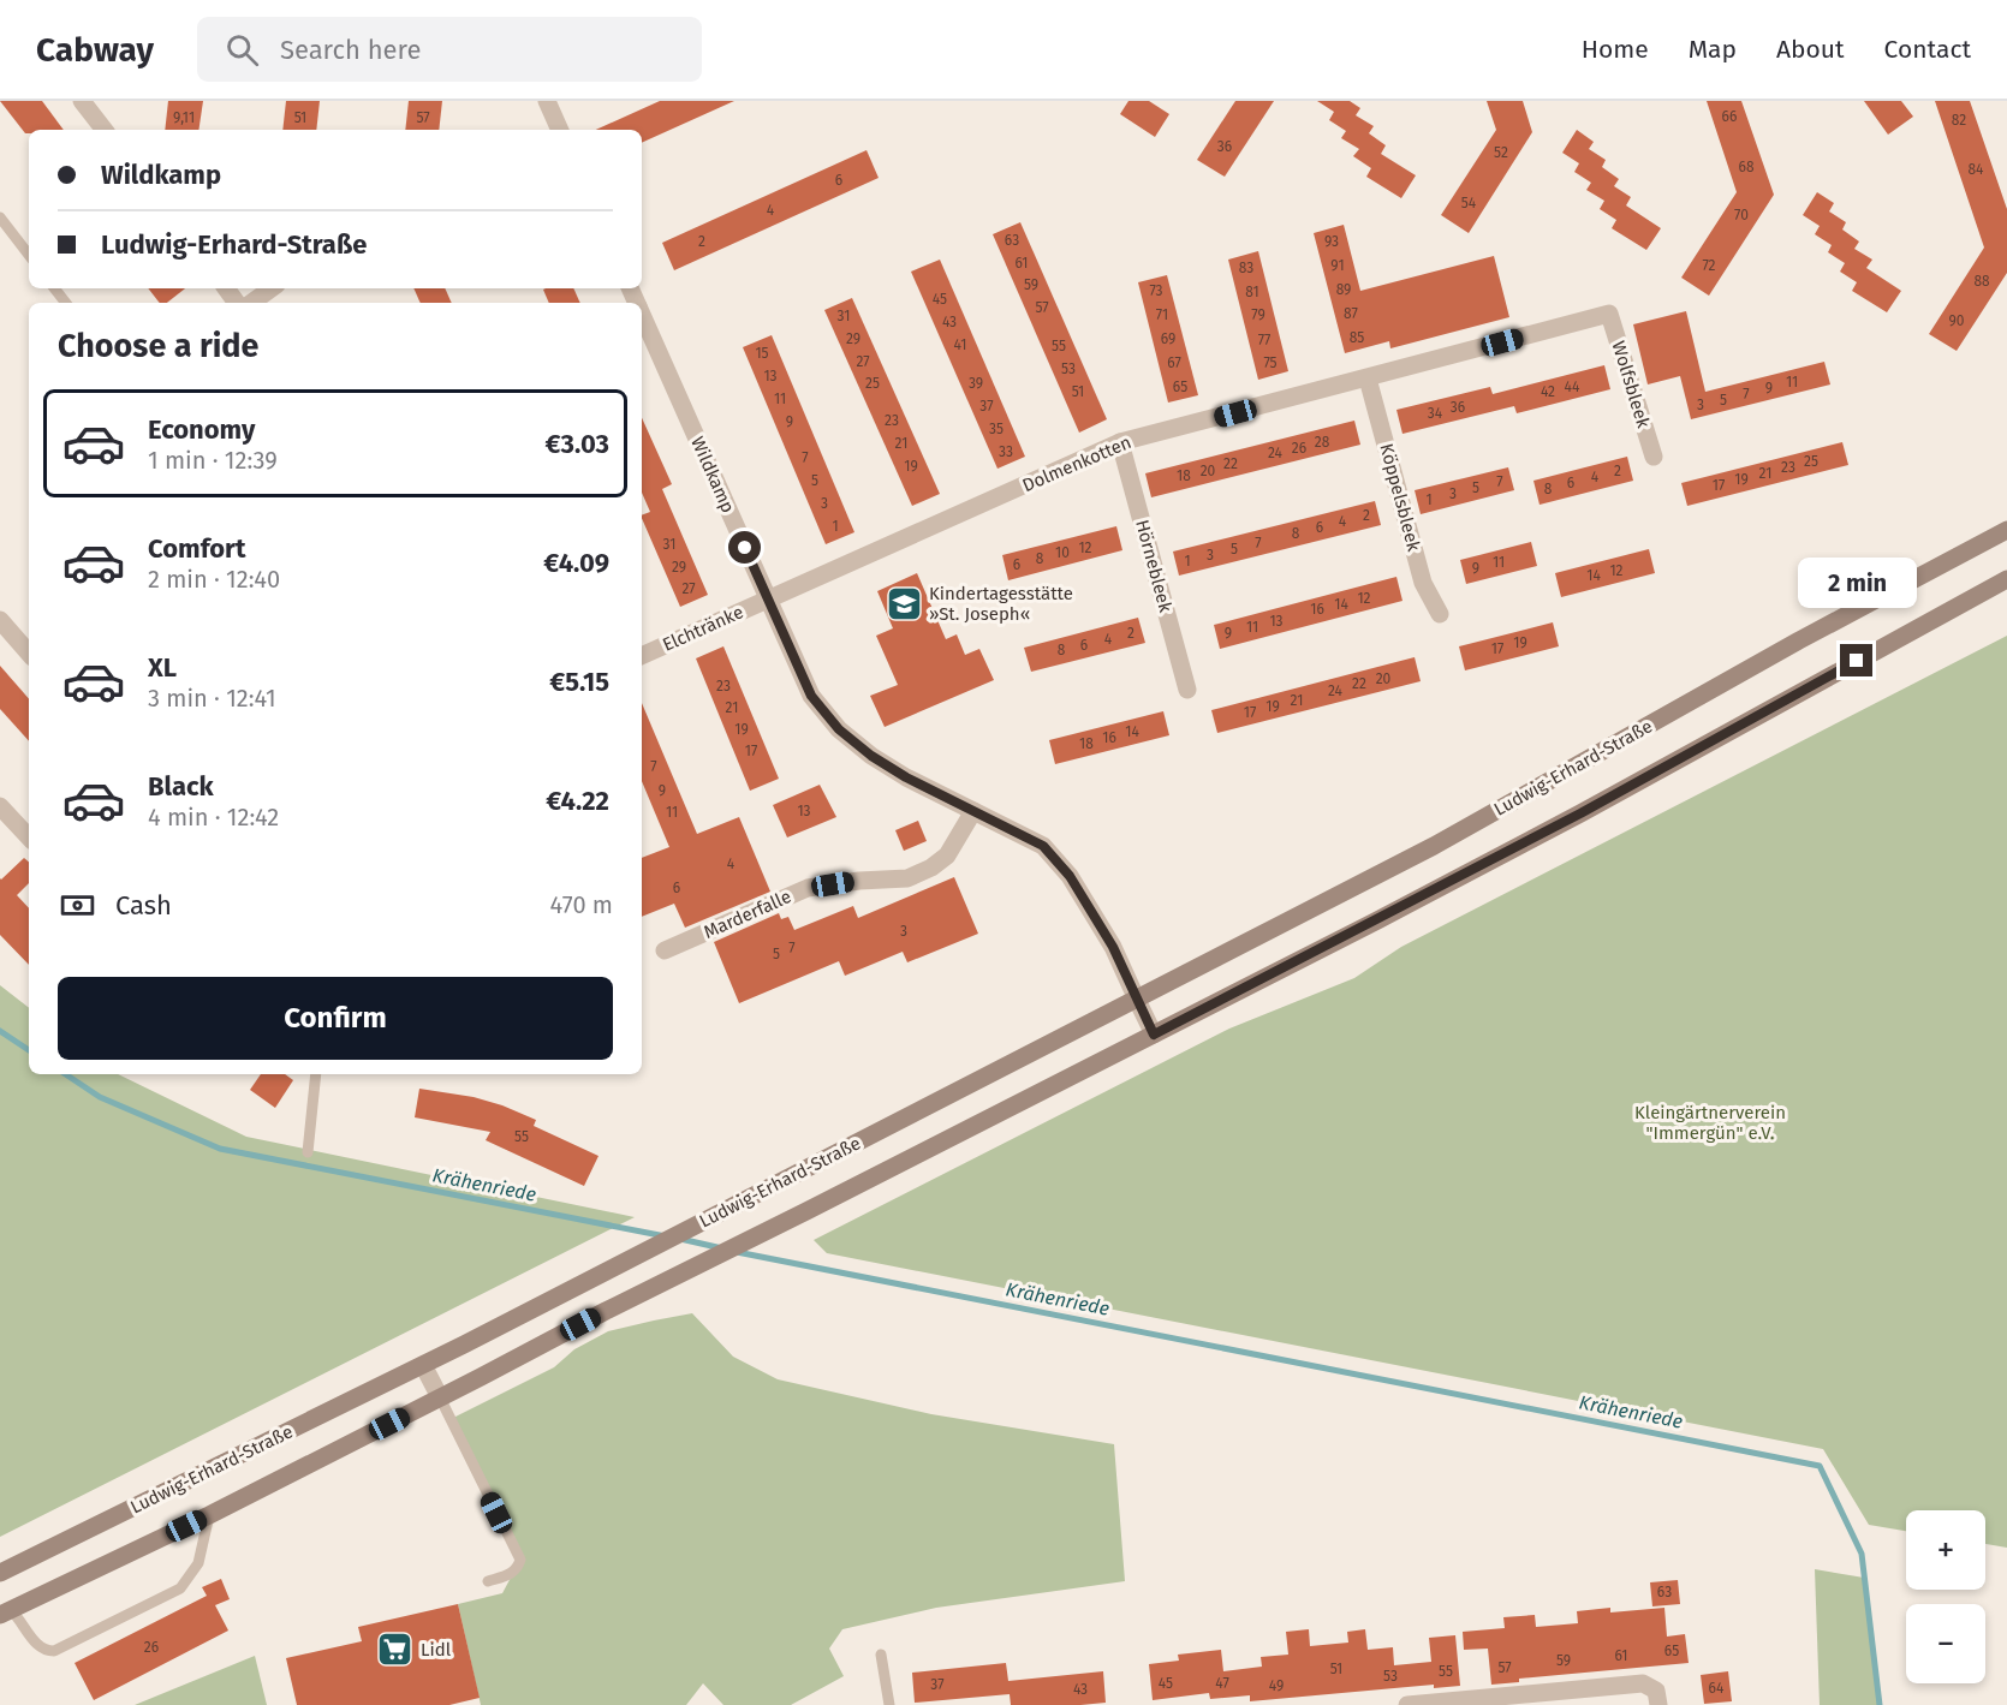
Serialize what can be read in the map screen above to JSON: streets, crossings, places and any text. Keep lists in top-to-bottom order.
{
  "streets": {
    "main road": ["Ludwig-Erhard-Straße"],
    "street": [
      "Wolfsbleek",
      "Dolmenkotten",
      "Wildkamp",
      "Köppelsbleek",
      "Hörnebleek",
      "Elchtränke",
      "Marderfalle"
    ]
  },
  "crossings": [
    ["Wolfsbleek", "Dolmenkotten"],
    ["Dolmenkotten", "Wildkamp"],
    ["Dolmenkotten", "Köppelsbleek"],
    ["Dolmenkotten", "Hörnebleek"],
    ["Dolmenkotten", "Elchtränke"],
    ["Wildkamp", "Elchtränke"],
    ["Wildkamp", "Ludwig-Erhard-Straße"],
    ["Wildkamp", "Marderfalle"]
  ],
  "water": ["Krähenriede"],
  "parks": ["Kleingärtnerverein \"Immergün\" e.V."],
  "places": {
    "school or university": ["Kindertagesstätte »St. Joseph«"],
    "supermarket": ["Lidl"]
  },
  "house_numbers": [
    "66",
    "9,11",
    "51",
    "57",
    "82",
    "36",
    "52",
    "68",
    "84",
    "6",
    "54",
    "4",
    "70",
    "63",
    "2",
    "93",
    "61",
    "91",
    "72",
    "83",
    "88",
    "59",
    "89",
    "73",
    "81",
    "45",
    "57",
    "87",
    "71",
    "79",
    "31",
    "90",
    "43",
    "85",
    "29",
    "69",
    "77",
    "41",
    "55",
    "15",
    "27",
    "67",
    "75",
    "53",
    "13",
    "11",
    "25",
    "39",
    "65",
    "44",
    "9",
    "51",
    "42",
    "7",
    "11",
    "5",
    "3",
    "37",
    "36",
    "34",
    "23",
    "9",
    "35",
    "28",
    "21",
    "26",
    "33",
    "24",
    "7",
    "25",
    "22",
    "19",
    "23",
    "20",
    "2",
    "21",
    "18",
    "4",
    "19",
    "5",
    "7",
    "6",
    "17",
    "5",
    "8",
    "3",
    "1",
    "3",
    "2",
    "4",
    "1",
    "6",
    "8",
    "7",
    "31",
    "12",
    "5",
    "10",
    "3",
    "8",
    "1",
    "11",
    "6",
    "29",
    "9",
    "12",
    "14",
    "27",
    "12",
    "14",
    "16",
    "13",
    "11",
    "2",
    "9",
    "4",
    "19",
    "6",
    "17",
    "8",
    "20",
    "22",
    "23",
    "24",
    "21",
    "19",
    "21",
    "17",
    "19",
    "14",
    "16",
    "18",
    "17",
    "7",
    "9",
    "13",
    "11",
    "4",
    "6",
    "3",
    "7",
    "5",
    "55",
    "63",
    "26",
    "65",
    "61",
    "59",
    "57",
    "51",
    "55",
    "53",
    "45",
    "47",
    "37",
    "49",
    "64",
    "43"
  ],
  "page": {
    "header": "Cabway",
    "search": "Search here",
    "nav": [
      "Home",
      "Map",
      "About",
      "Contact"
    ],
    "banner": ["Wildkamp", "Ludwig-Erhard-Straße"],
    "heading": "Choose a ride",
    "list": [
      {
        "name": "Economy",
        "note": "1 min · 12:39",
        "value": "€3.03"
      },
      {
        "name": "Comfort",
        "note": "2 min · 12:40",
        "value": "€4.09"
      },
      {
        "name": "XL",
        "note": "3 min · 12:41",
        "value": "€5.15"
      },
      {
        "name": "Black",
        "note": "4 min · 12:42",
        "value": "€4.22"
      }
    ],
    "bubble": "2 min",
    "pay": ["Cash", "470 m"],
    "buttons": "Confirm",
    "map_buttons": ["+", "−"]
  }
}
